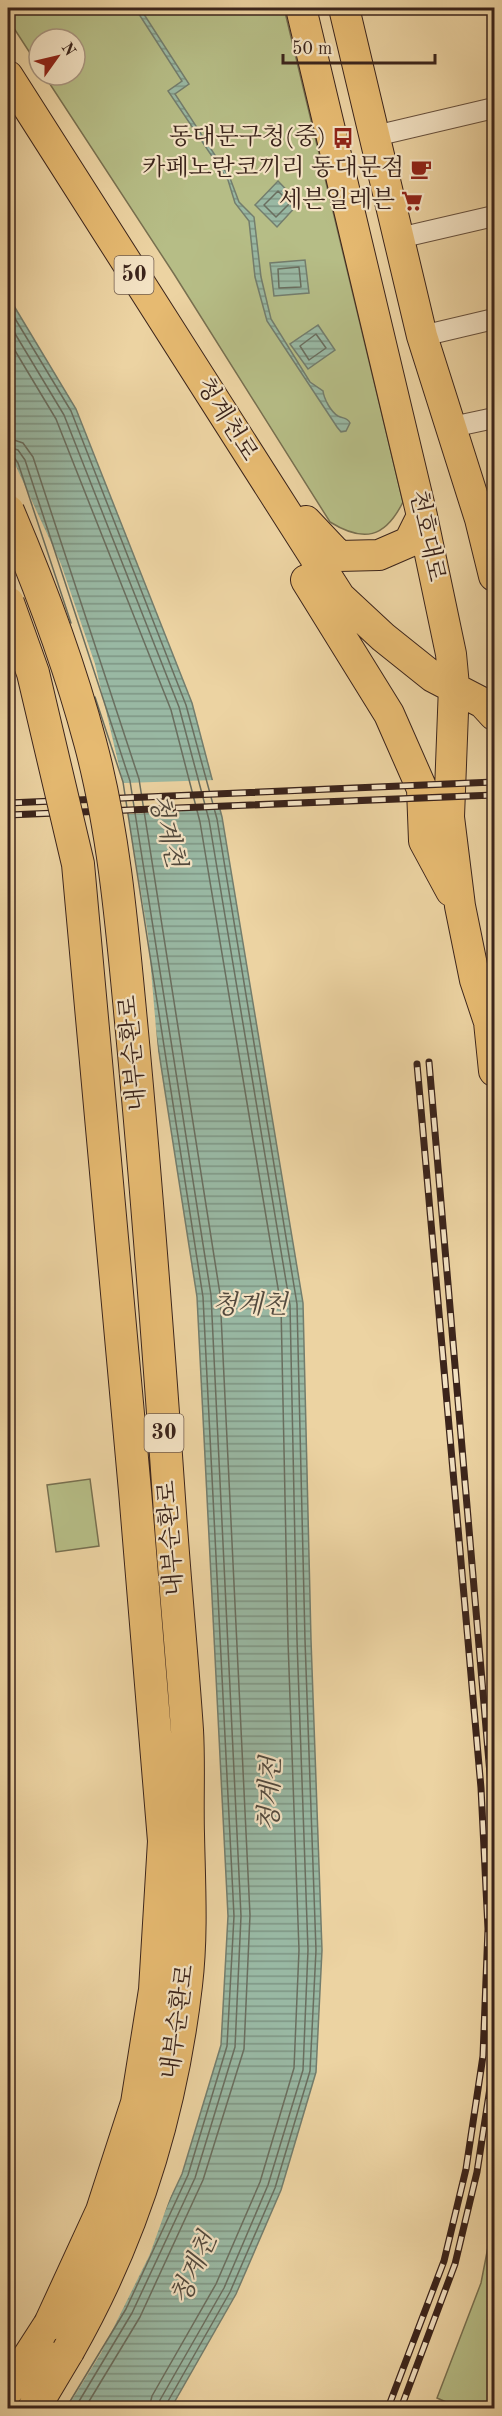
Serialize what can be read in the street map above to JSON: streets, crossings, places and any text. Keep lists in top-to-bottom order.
{
  "streets": {
    "highway": ["내부순환로", "30"],
    "main road": ["50", "청계천로", "천호대로"]
  },
  "crossings": [
    ["청계천로", "천호대로"]
  ],
  "water": ["청계천"],
  "places": {
    "bus stop": ["동대문구청(중)"],
    "cafe": ["카페노란코끼리 동대문점"],
    "supermarket": ["세븐일레븐"]
  },
  "scale_bar": "50 m",
  "north": "top right"
}
